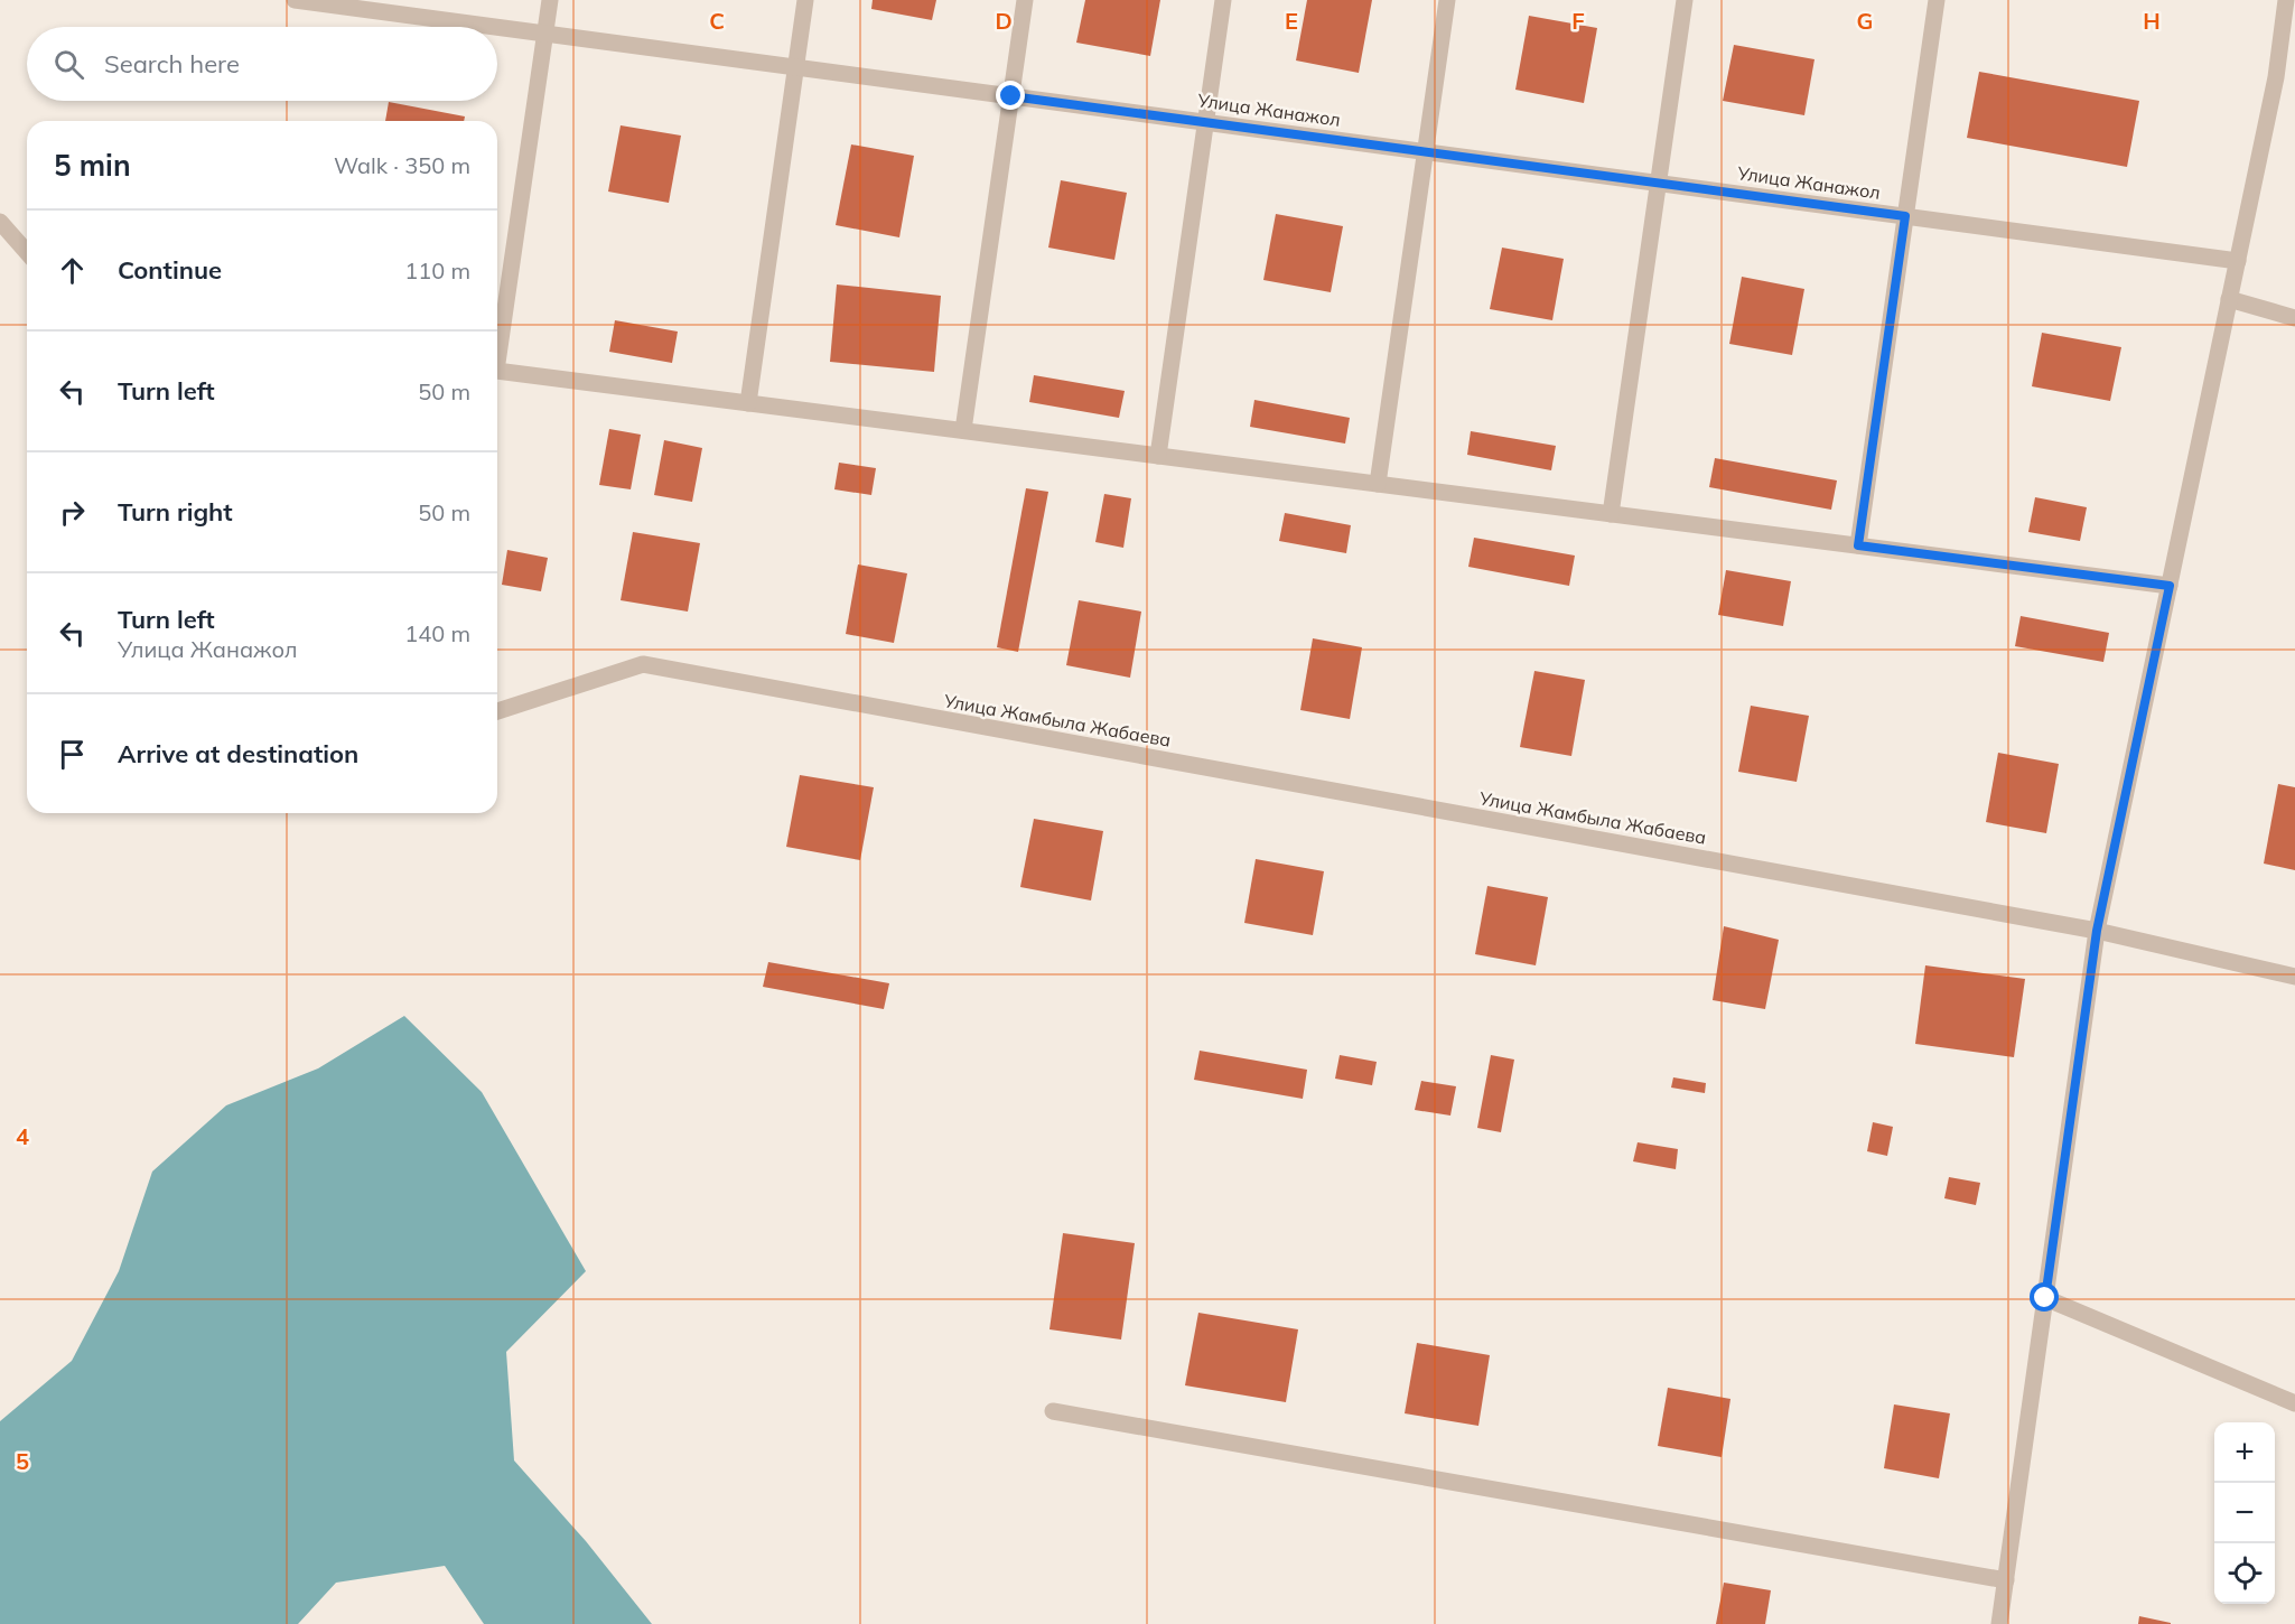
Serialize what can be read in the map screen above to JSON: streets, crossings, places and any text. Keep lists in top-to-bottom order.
{
  "streets": {
    "street": ["Улица Жанажол", "Улица Жамбыла Жабаева"]
  },
  "page": {
    "search": "Search here",
    "heading": ["5 min", "Walk · 350 m"],
    "list": [
      ["Continue", "110 m"],
      ["Turn left", "50 m"],
      ["Turn right", "50 m"],
      ["Turn left", "Улица Жанажол", "140 m"],
      "Arrive at destination"
    ],
    "map_buttons": ["+", "−"]
  },
  "grid": {
    "columns": [
      "C",
      "D",
      "E",
      "F",
      "G",
      "H"
    ],
    "rows": ["4", "5"]
  }
}
